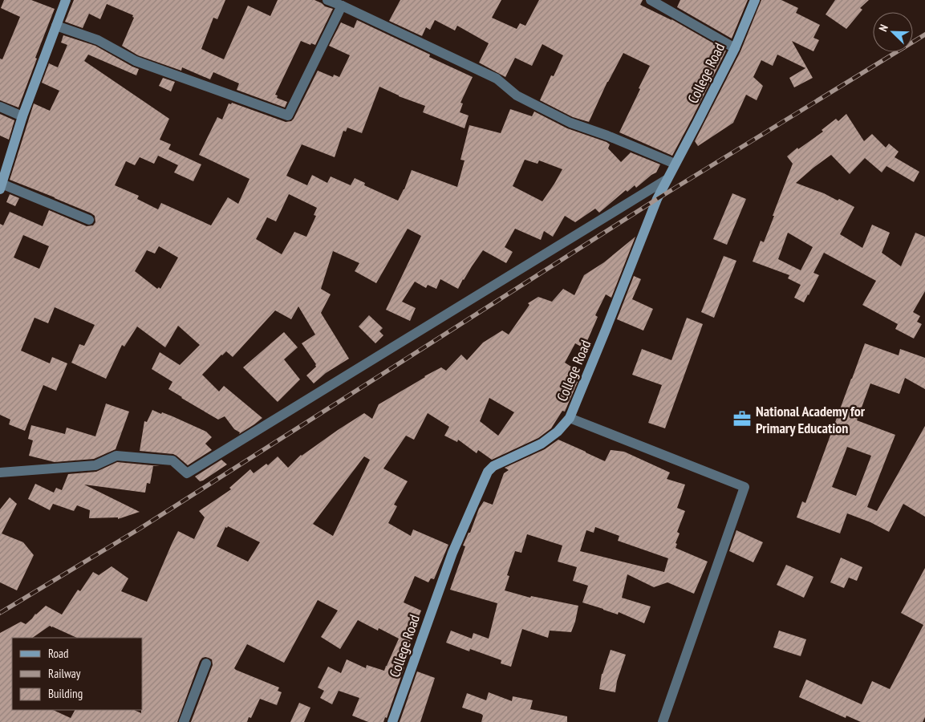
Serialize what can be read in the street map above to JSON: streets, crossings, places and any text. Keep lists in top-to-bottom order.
{
  "streets": {
    "street": ["College Road"]
  },
  "places": {
    "office": ["National Academy for Primary Education"]
  },
  "legend": ["Road", "Railway", "Building"],
  "north": "top left"
}
